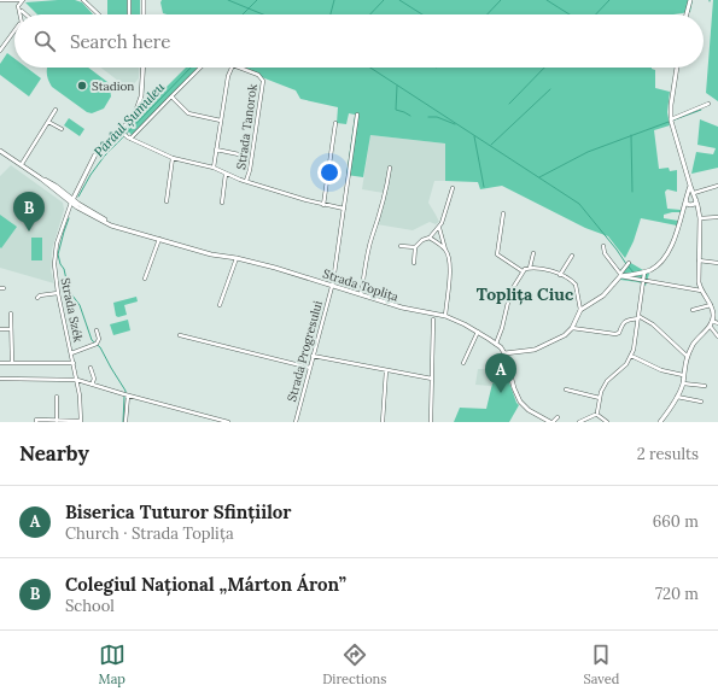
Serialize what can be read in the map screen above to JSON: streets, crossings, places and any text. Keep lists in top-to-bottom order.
{
  "streets": {
    "main road": ["Strada Toplița"],
    "street": ["Strada Tanorok", "Strada Szék", "Strada Progresului"]
  },
  "crossings": [
    ["Strada Tanorok", "Strada Progresului"],
    ["Strada Toplița", "Strada Szék"],
    ["Strada Toplița", "Strada Progresului"]
  ],
  "districts": ["Toplița Ciuc"],
  "water": ["Pârâul Șumuleu"],
  "places": ["Stadion"],
  "page": {
    "search": "Search here",
    "pins": ["B", "A"],
    "heading": ["Nearby", "2 results"],
    "list": [
      {
        "mark": "A",
        "name": "Biserica Tuturor Sfințiilor",
        "note": "Church · Strada Toplița",
        "value": "660 m"
      },
      {
        "mark": "B",
        "name": "Colegiul Național „Márton Áron”",
        "note": "School",
        "value": "720 m"
      }
    ],
    "nav": ["Map", "Directions", "Saved"]
  }
}
